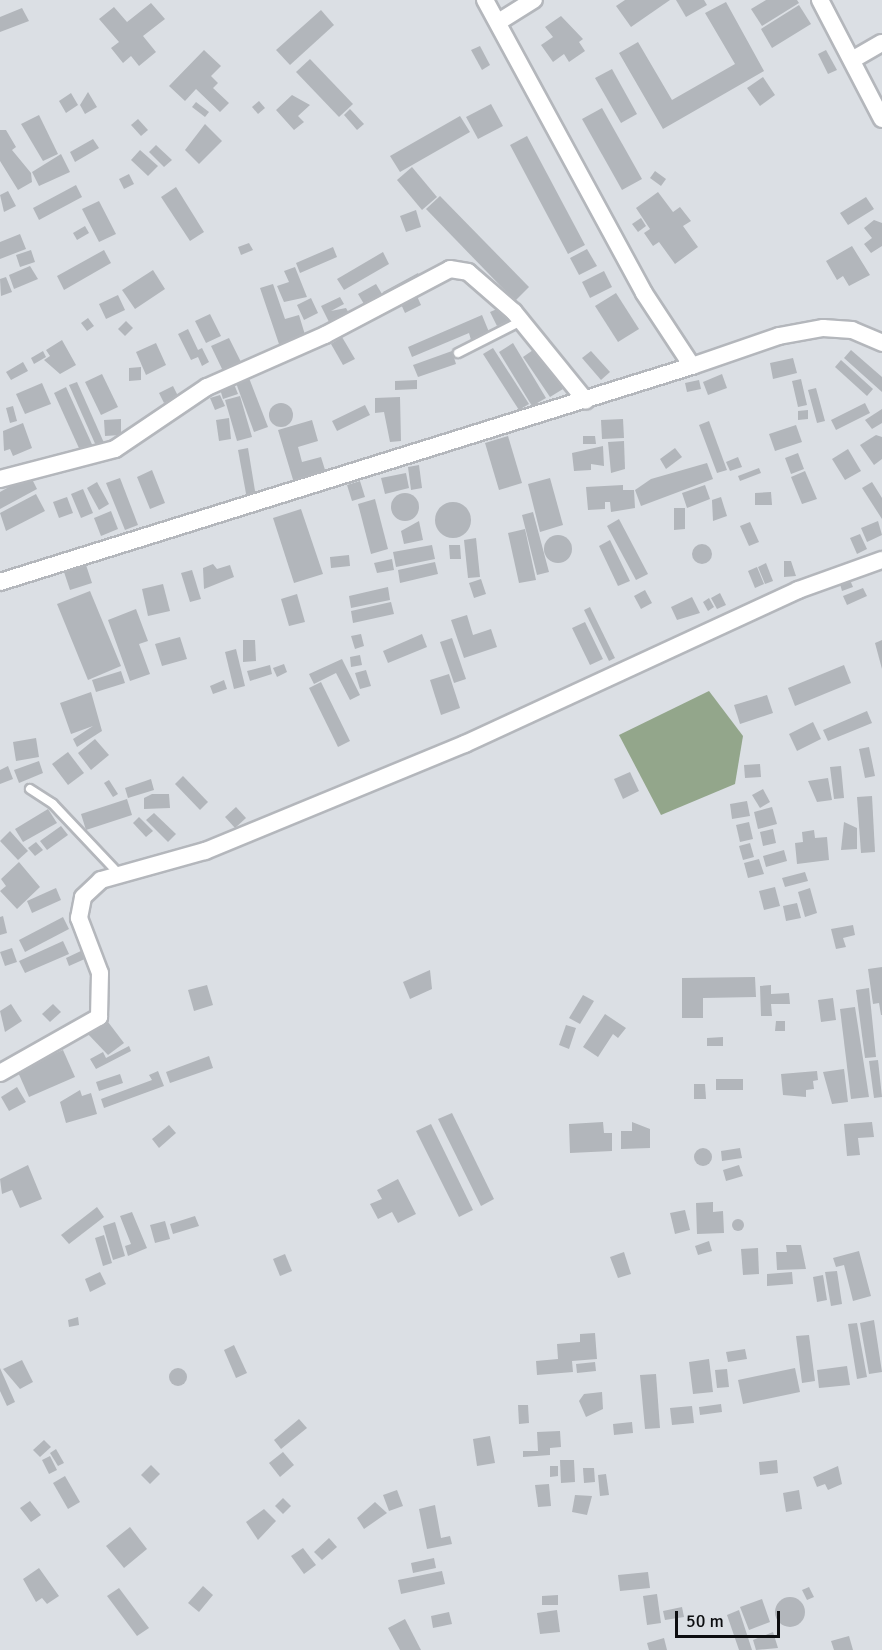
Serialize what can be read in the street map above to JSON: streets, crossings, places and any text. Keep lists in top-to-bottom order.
{
  "scale_bar": "50 m"
}
